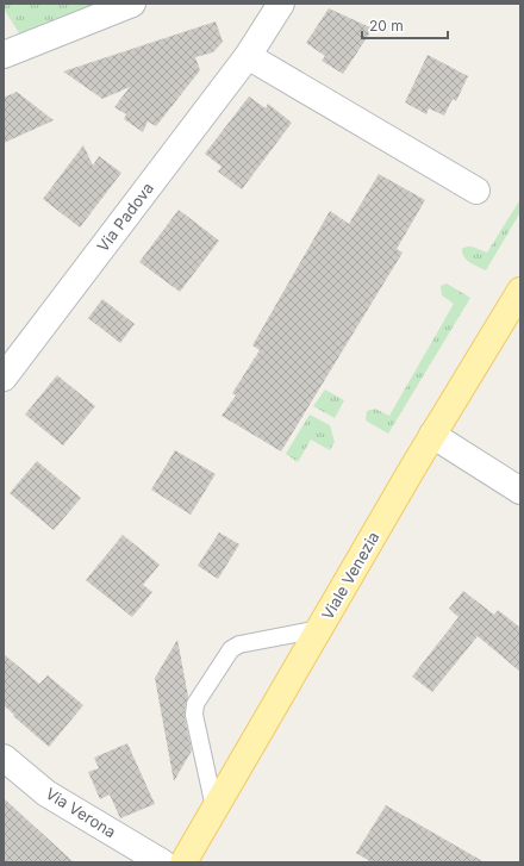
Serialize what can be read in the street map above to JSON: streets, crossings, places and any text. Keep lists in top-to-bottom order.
{
  "streets": {
    "main road": ["Viale Venezia"],
    "street": ["Via Padova", "Via Verona"]
  },
  "scale_bar": "20 m"
}
